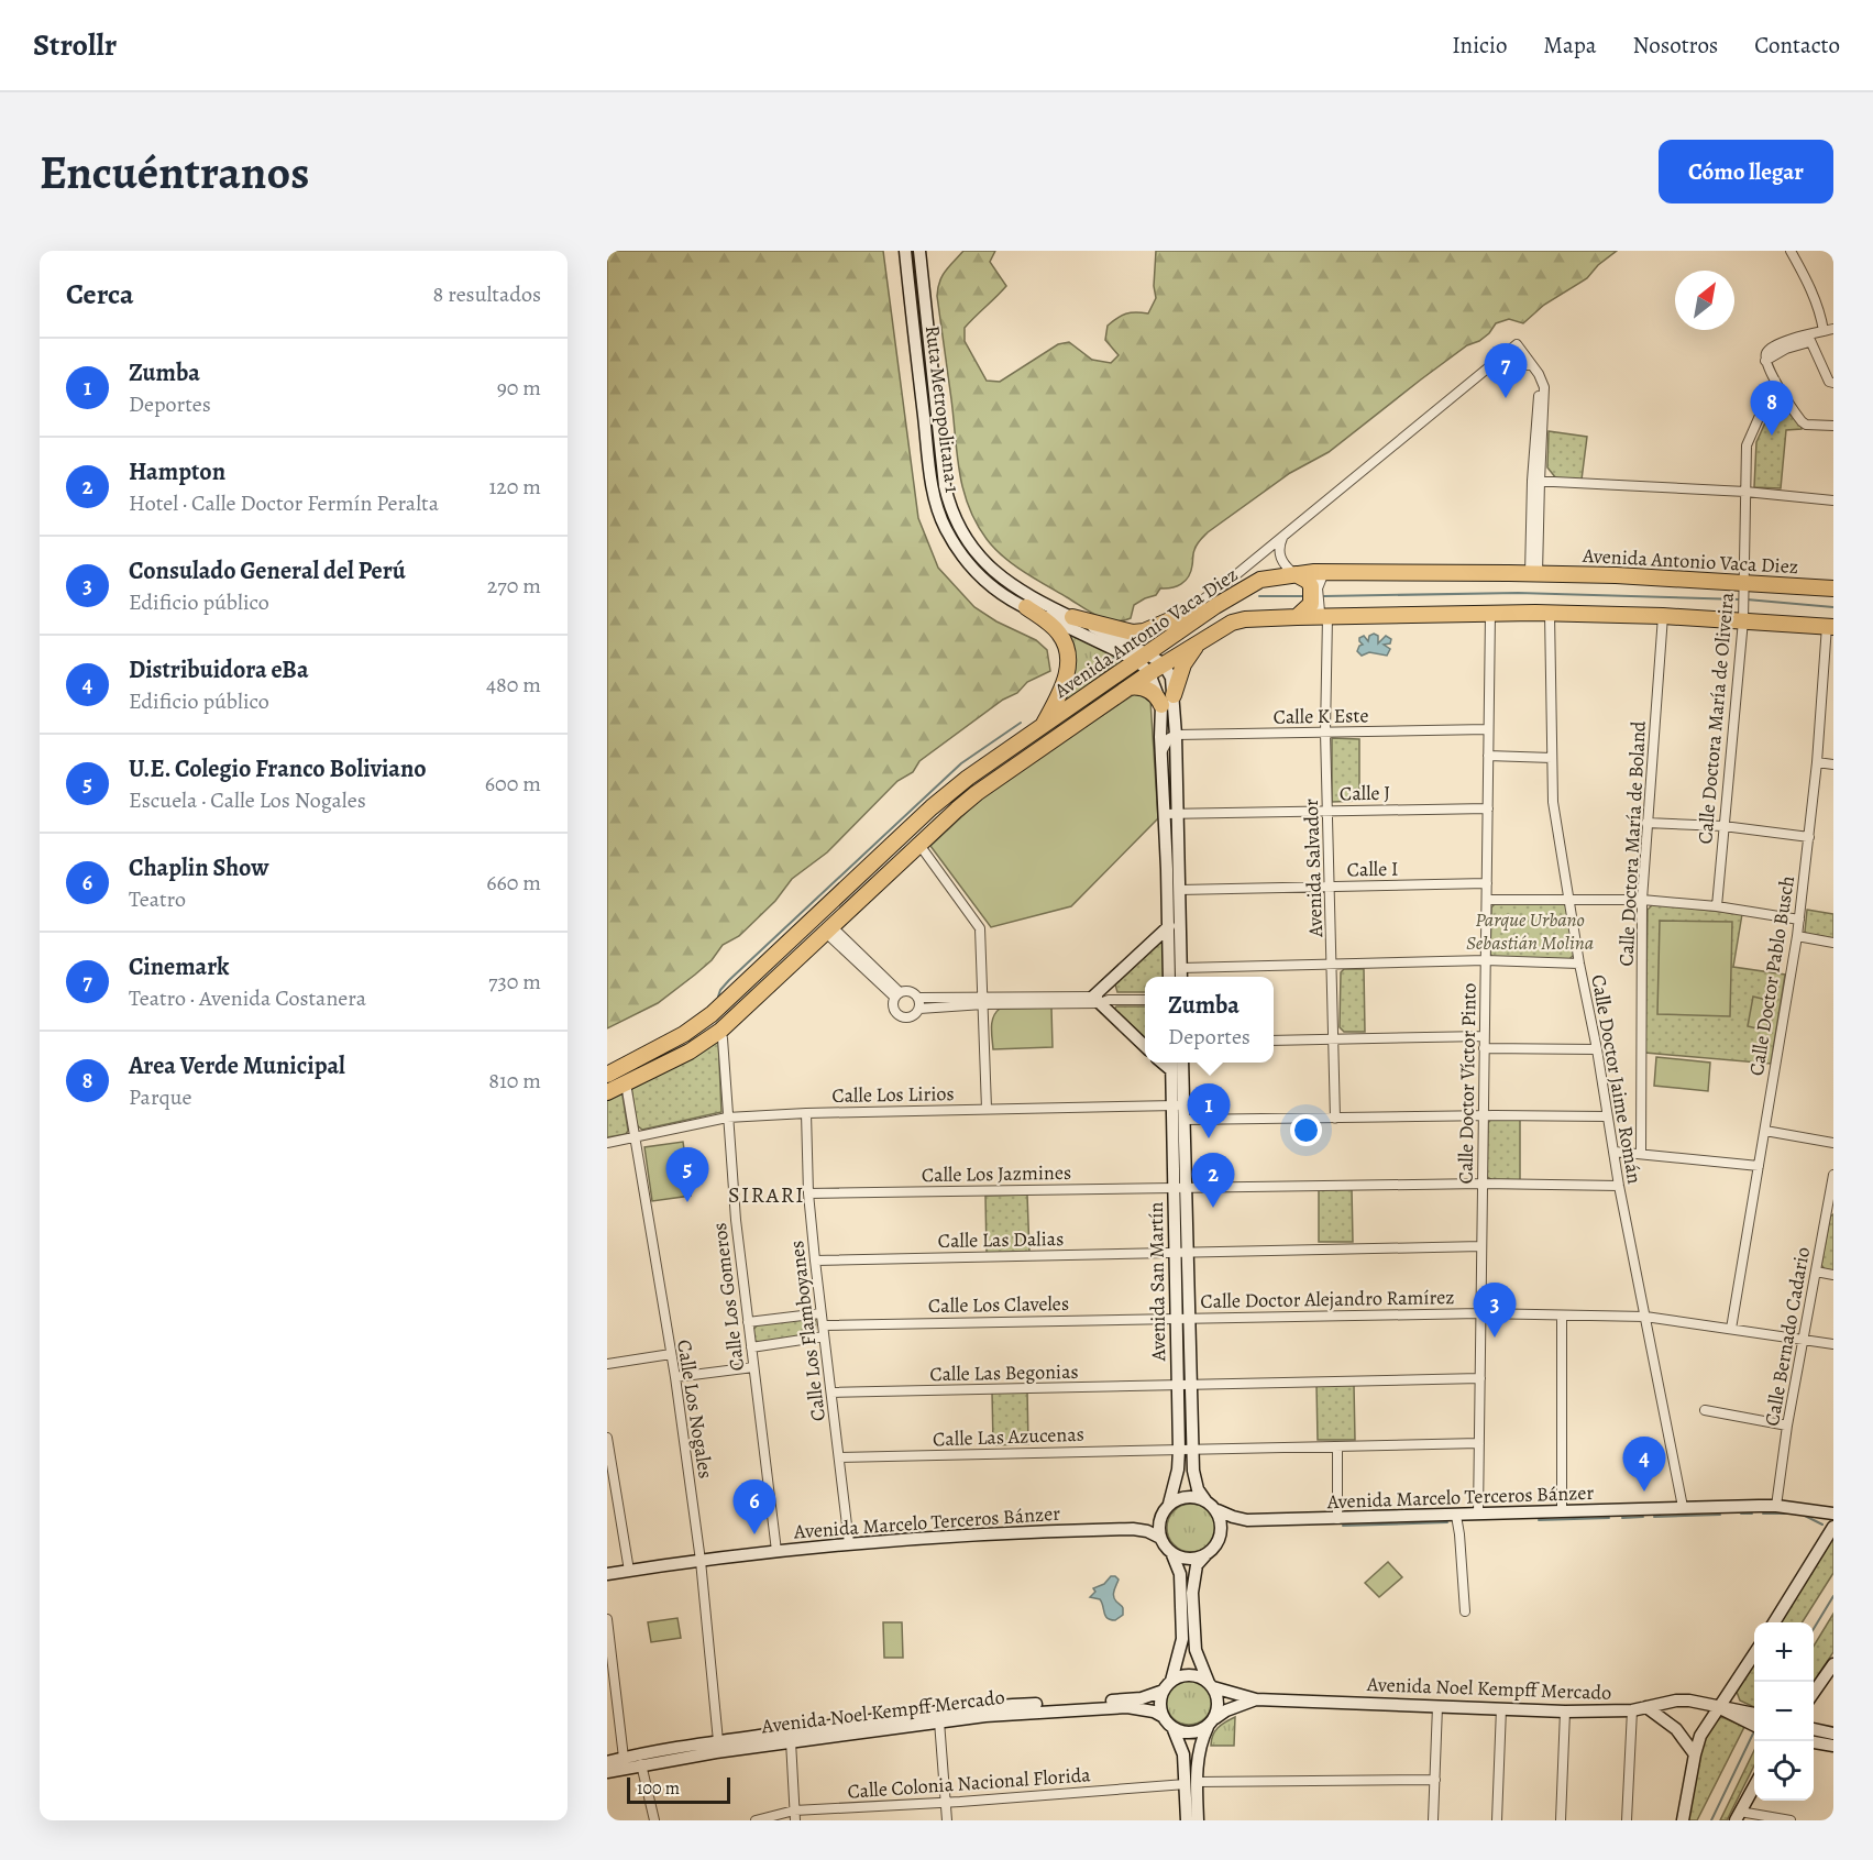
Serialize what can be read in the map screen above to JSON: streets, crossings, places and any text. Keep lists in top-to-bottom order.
{
  "streets": {
    "highway": ["Avenida Antonio Vaca Diez"],
    "main road": [
      "Ruta Metropolitana 1",
      "Avenida San Martín",
      "Avenida Marcelo Terceros Bánzer",
      "Avenida Noel Kempff Mercado"
    ],
    "street": [
      "Calle K Este",
      "Calle Doctora María de Oliveira",
      "Calle J",
      "Calle Doctora María de Boland",
      "Avenida Salvador",
      "Calle I",
      "Calle Doctor Pablo Busch",
      "Calle Doctor Jaime Román",
      "Calle Doctor Víctor Pinto",
      "Calle Los Lirios",
      "Calle Los Jazmines",
      "Calle Las Dalias",
      "Calle Los Gomeros",
      "Calle Doctor Alejandro Ramírez",
      "Calle Los Claveles",
      "Calle Los Flamboyanes",
      "Calle Bernado Cadario",
      "Calle Las Begonias",
      "Calle Los Nogales",
      "Calle Las Azucenas",
      "Calle Colonia Nacional Florida"
    ]
  },
  "crossings": [
    ["Ruta Metropolitana 1", "Avenida Antonio Vaca Diez"],
    ["Avenida Antonio Vaca Diez", "Calle Doctora María de Oliveira"],
    ["Avenida Antonio Vaca Diez", "Calle Doctora María de Boland"],
    ["Avenida Antonio Vaca Diez", "Avenida Salvador"],
    ["Avenida Antonio Vaca Diez", "Calle Doctor Pablo Busch"],
    ["Avenida Antonio Vaca Diez", "Calle Doctor Jaime Román"],
    ["Avenida Antonio Vaca Diez", "Calle Doctor Víctor Pinto"],
    ["Avenida Antonio Vaca Diez", "Calle Los Nogales"],
    ["Calle K Este", "Avenida Salvador"],
    ["Calle K Este", "Calle Doctor Víctor Pinto"],
    ["Calle J", "Avenida Salvador"],
    ["Calle J", "Calle Doctor Víctor Pinto"],
    ["Avenida Salvador", "Calle I"],
    ["Calle I", "Calle Doctor Víctor Pinto"],
    ["Calle Doctor Pablo Busch", "Calle Doctor Alejandro Ramírez"],
    ["Calle Doctor Jaime Román", "Calle Los Jazmines"],
    ["Calle Doctor Jaime Román", "Calle Doctor Alejandro Ramírez"],
    ["Calle Doctor Jaime Román", "Avenida Marcelo Terceros Bánzer"],
    ["Calle Doctor Víctor Pinto", "Calle Los Jazmines"],
    ["Calle Doctor Víctor Pinto", "Calle Las Dalias"],
    ["Calle Doctor Víctor Pinto", "Calle Doctor Alejandro Ramírez"],
    ["Calle Doctor Víctor Pinto", "Calle Las Begonias"],
    ["Calle Doctor Víctor Pinto", "Calle Las Azucenas"],
    ["Calle Doctor Víctor Pinto", "Avenida Marcelo Terceros Bánzer"],
    ["Calle Los Lirios", "Avenida San Martín"],
    ["Calle Los Lirios", "Calle Los Gomeros"],
    ["Calle Los Lirios", "Calle Los Flamboyanes"],
    ["Calle Los Lirios", "Calle Los Nogales"],
    ["Calle Los Jazmines", "Avenida San Martín"],
    ["Calle Los Jazmines", "Calle Los Flamboyanes"],
    ["Calle Las Dalias", "Avenida San Martín"],
    ["Calle Las Dalias", "Calle Los Flamboyanes"],
    ["Avenida San Martín", "Calle Doctor Alejandro Ramírez"],
    ["Avenida San Martín", "Calle Los Claveles"],
    ["Avenida San Martín", "Calle Las Begonias"],
    ["Avenida San Martín", "Calle Las Azucenas"],
    ["Avenida San Martín", "Avenida Marcelo Terceros Bánzer"],
    ["Calle Los Gomeros", "Avenida Marcelo Terceros Bánzer"],
    ["Calle Doctor Alejandro Ramírez", "Calle Los Claveles"],
    ["Calle Doctor Alejandro Ramírez", "Calle Bernado Cadario"],
    ["Calle Los Claveles", "Calle Los Flamboyanes"],
    ["Calle Los Flamboyanes", "Calle Las Begonias"],
    ["Calle Los Flamboyanes", "Calle Las Azucenas"],
    ["Calle Los Flamboyanes", "Avenida Marcelo Terceros Bánzer"],
    ["Calle Bernado Cadario", "Avenida Marcelo Terceros Bánzer"],
    ["Calle Los Nogales", "Avenida Marcelo Terceros Bánzer"],
    ["Calle Los Nogales", "Avenida Noel Kempff Mercado"]
  ],
  "districts": ["SIRARI"],
  "parks": ["Parque Urbano Sebastián Molina"],
  "scale_bar": "100 m",
  "north": "top right",
  "page": {
    "header": "Strollr",
    "nav": [
      "Inicio",
      "Mapa",
      "Nosotros",
      "Contacto"
    ],
    "buttons": "Cómo llegar",
    "title": "Encuéntranos",
    "heading": ["Cerca", "8 resultados"],
    "list": [
      {
        "mark": "1",
        "name": "Zumba",
        "note": "Deportes",
        "value": "90 m"
      },
      {
        "mark": "2",
        "name": "Hampton",
        "note": "Hotel · Calle Doctor Fermín Peralta",
        "value": "120 m"
      },
      {
        "mark": "3",
        "name": "Consulado General del Perú",
        "note": "Edificio público",
        "value": "270 m"
      },
      {
        "mark": "4",
        "name": "Distribuidora eBa",
        "note": "Edificio público",
        "value": "480 m"
      },
      {
        "mark": "5",
        "name": "U.E. Colegio Franco Boliviano",
        "note": "Escuela · Calle Los Nogales",
        "value": "600 m"
      },
      {
        "mark": "6",
        "name": "Chaplin Show",
        "note": "Teatro",
        "value": "660 m"
      },
      {
        "mark": "7",
        "name": "Cinemark",
        "note": "Teatro · Avenida Costanera",
        "value": "730 m"
      },
      {
        "mark": "8",
        "name": "Area Verde Municipal",
        "note": "Parque",
        "value": "810 m"
      }
    ],
    "pins": [
      "7",
      "8",
      "1",
      "5",
      "2",
      "3",
      "4",
      "6"
    ],
    "popup": ["Zumba", "Deportes"],
    "map_buttons": ["+", "−"],
    "scale": "100 m"
  }
}
